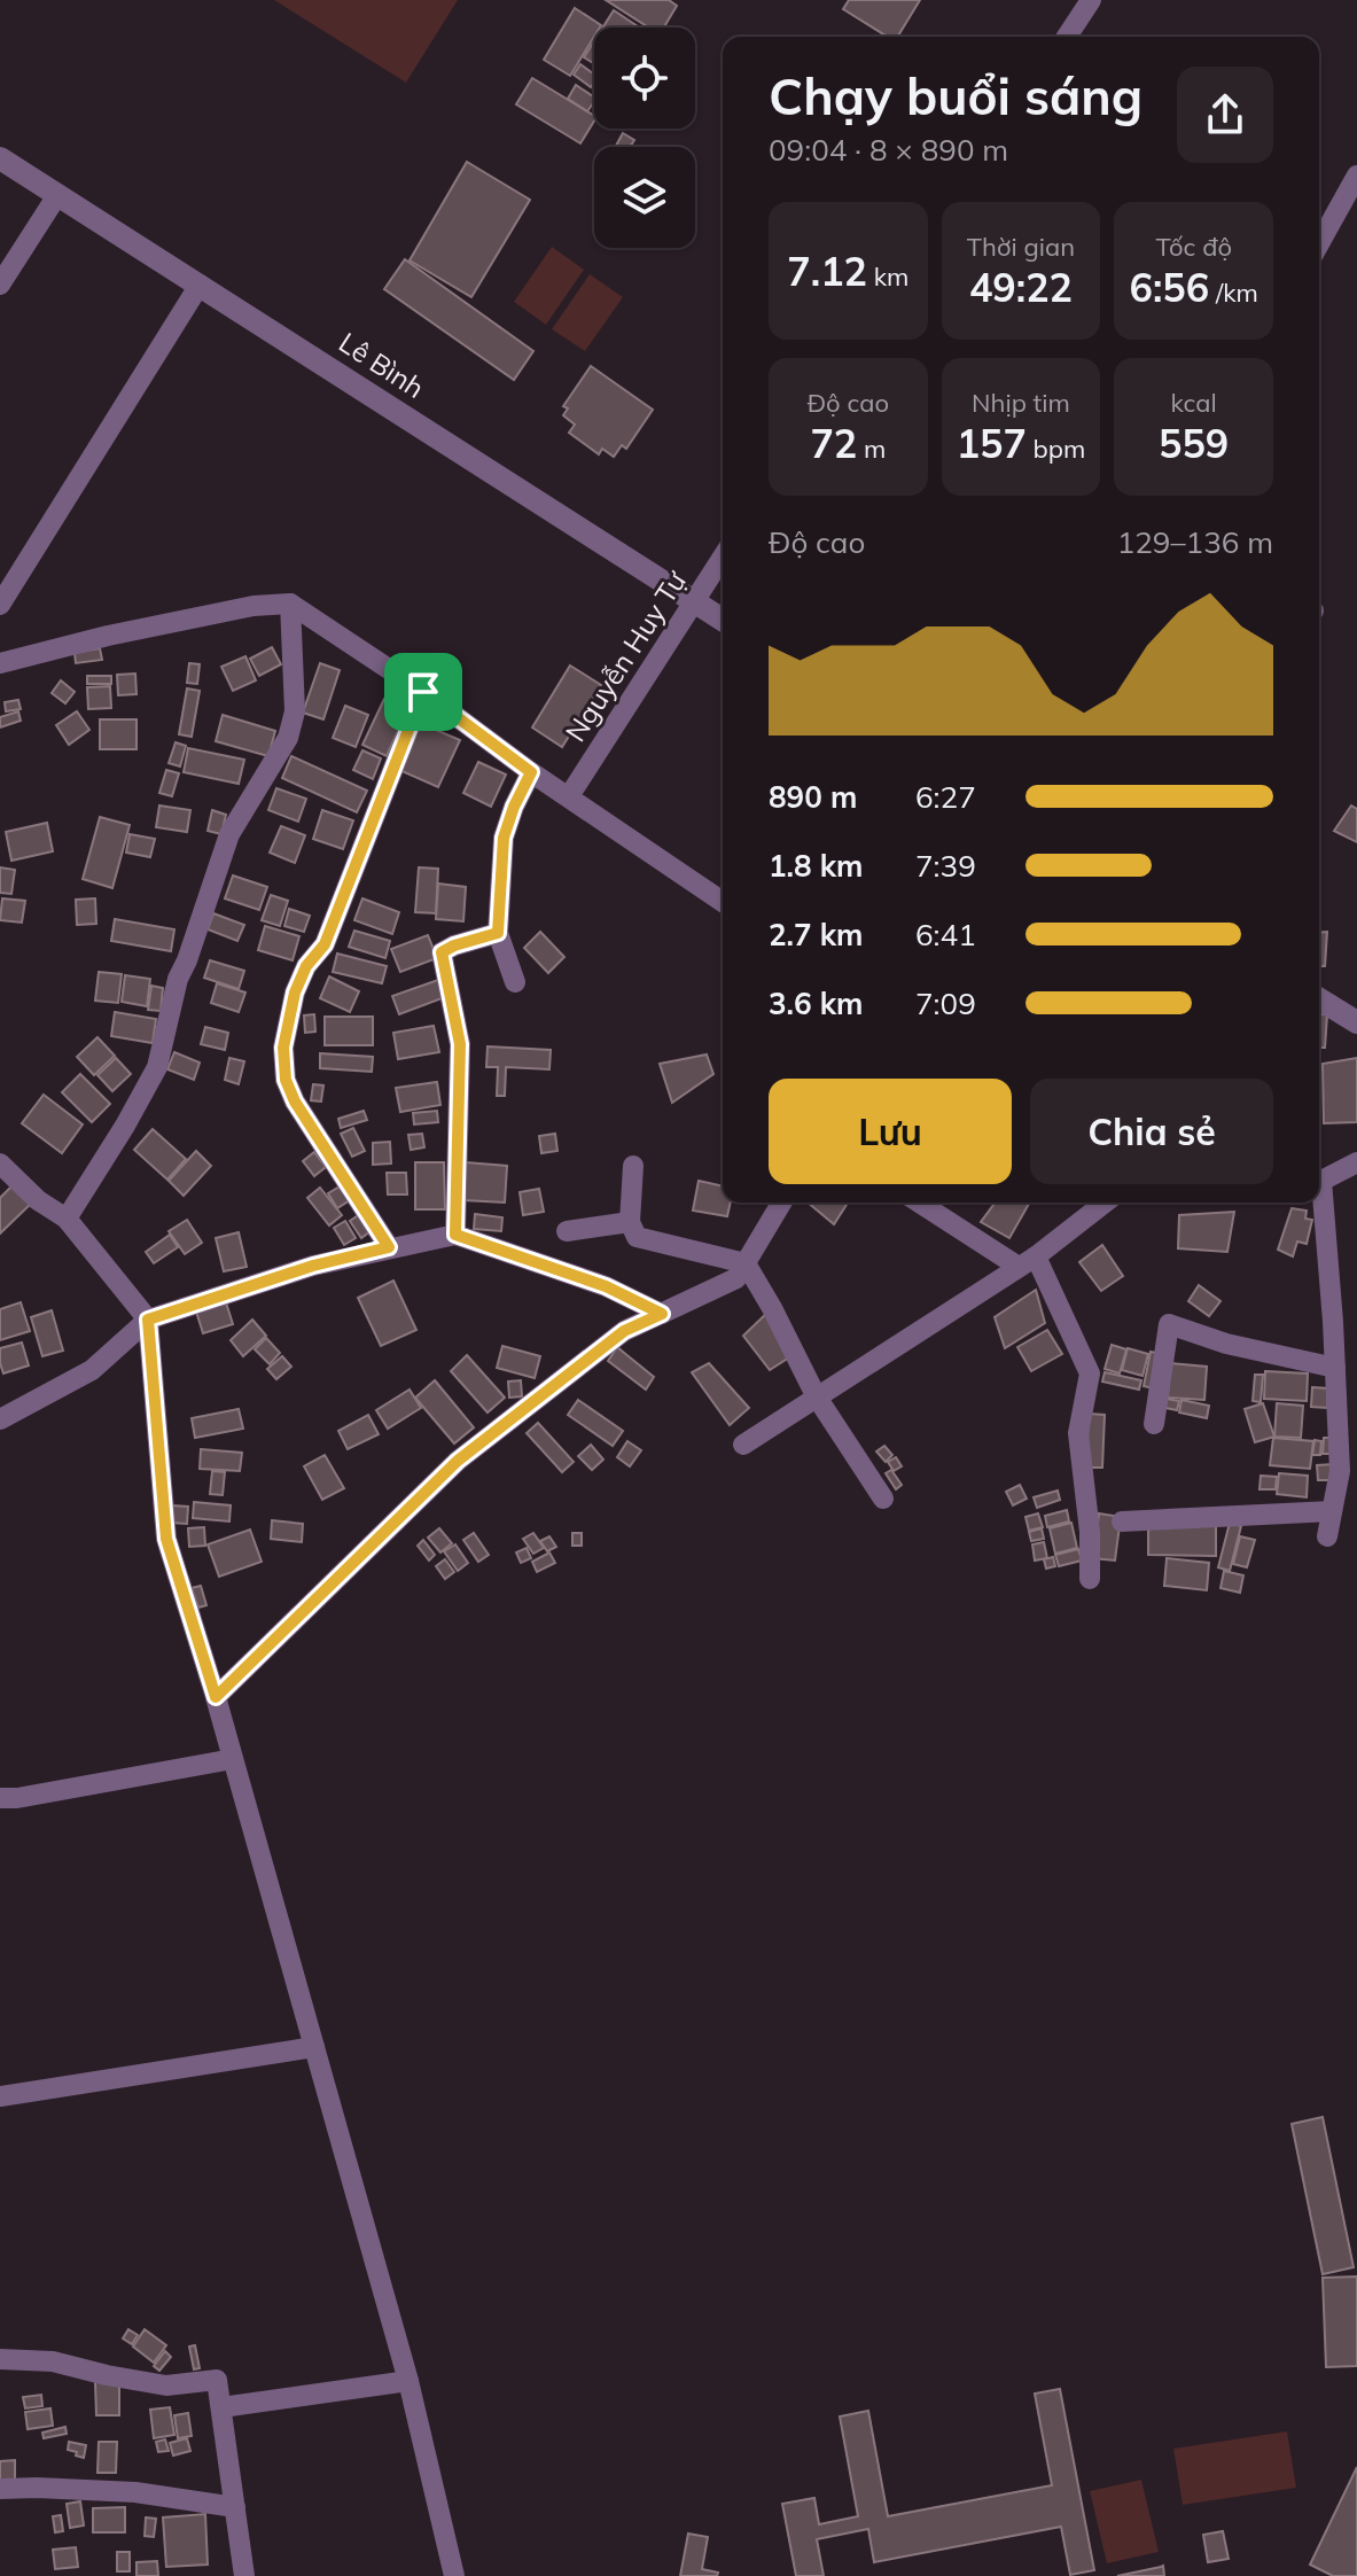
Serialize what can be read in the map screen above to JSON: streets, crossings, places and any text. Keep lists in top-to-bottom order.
{
  "streets": {
    "street": ["Lê Bình", "Nguyễn Huy Tự"]
  },
  "crossings": [
    ["Lê Bình", "Nguyễn Huy Tự"]
  ],
  "page": {
    "heading": ["Chạy buổi sáng", "09:04 · 8 × 890 m"],
    "stats": [
      ["7.12 km"],
      ["Thời gian", "49:22"],
      ["Tốc độ", "6:56 /km"],
      ["Độ cao", "72 m"],
      ["Nhịp tim", "157 bpm"],
      ["kcal", "559"]
    ],
    "chart": ["Độ cao", "129–136 m"],
    "list": [
      {
        "name": "890 m",
        "note": "6:27"
      },
      {
        "name": "1.8 km",
        "note": "7:39"
      },
      {
        "name": "2.7 km",
        "note": "6:41"
      },
      {
        "name": "3.6 km",
        "note": "7:09"
      }
    ],
    "buttons": ["Lưu", "Chia sẻ"]
  }
}
